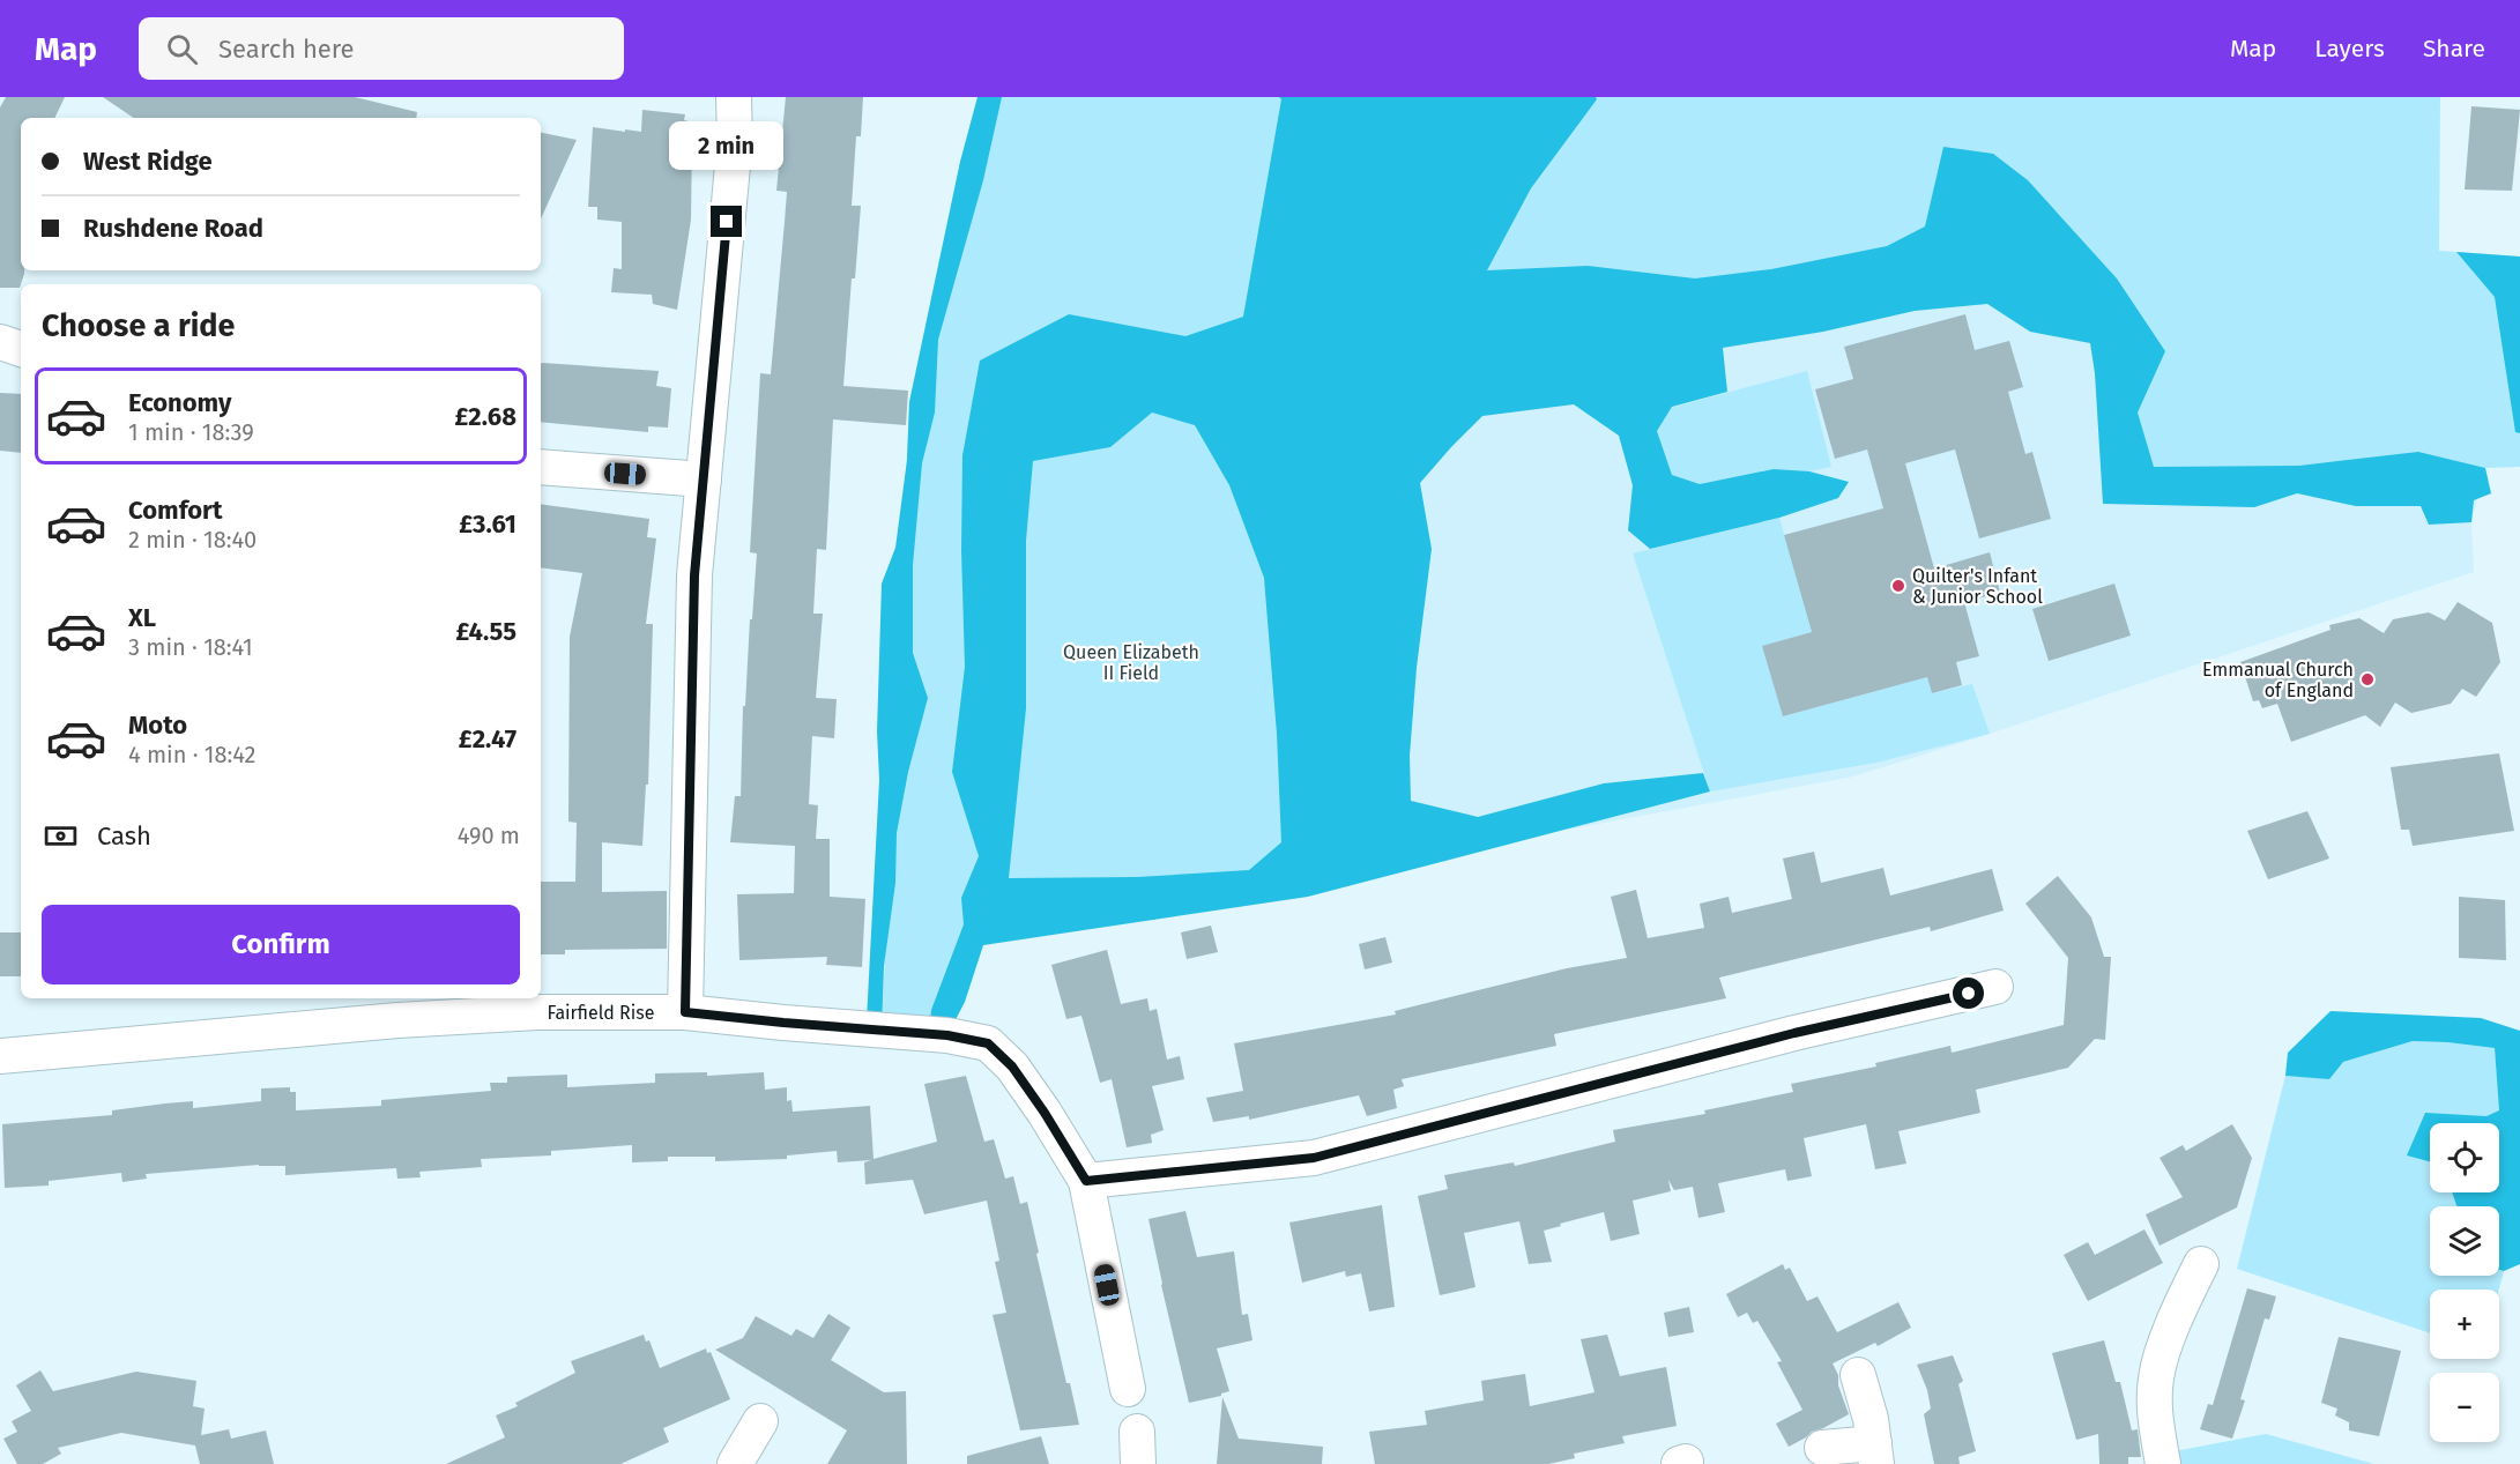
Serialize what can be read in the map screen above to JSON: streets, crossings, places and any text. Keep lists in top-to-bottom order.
{
  "streets": {
    "street": ["Fairfield Rise"]
  },
  "parks": ["Queen Elizabeth II Field"],
  "places": ["Quilter's Infant & Junior School", "Emmanual Church of England"],
  "page": {
    "header": "Map",
    "search": "Search here",
    "nav": ["Map", "Layers", "Share"],
    "banner": ["West Ridge", "Rushdene Road"],
    "bubble": "2 min",
    "heading": "Choose a ride",
    "list": [
      {
        "name": "Economy",
        "note": "1 min · 18:39",
        "value": "£2.68"
      },
      {
        "name": "Comfort",
        "note": "2 min · 18:40",
        "value": "£3.61"
      },
      {
        "name": "XL",
        "note": "3 min · 18:41",
        "value": "£4.55"
      },
      {
        "name": "Moto",
        "note": "4 min · 18:42",
        "value": "£2.47"
      }
    ],
    "pay": ["Cash", "490 m"],
    "buttons": "Confirm",
    "map_buttons": ["+", "−"]
  }
}
